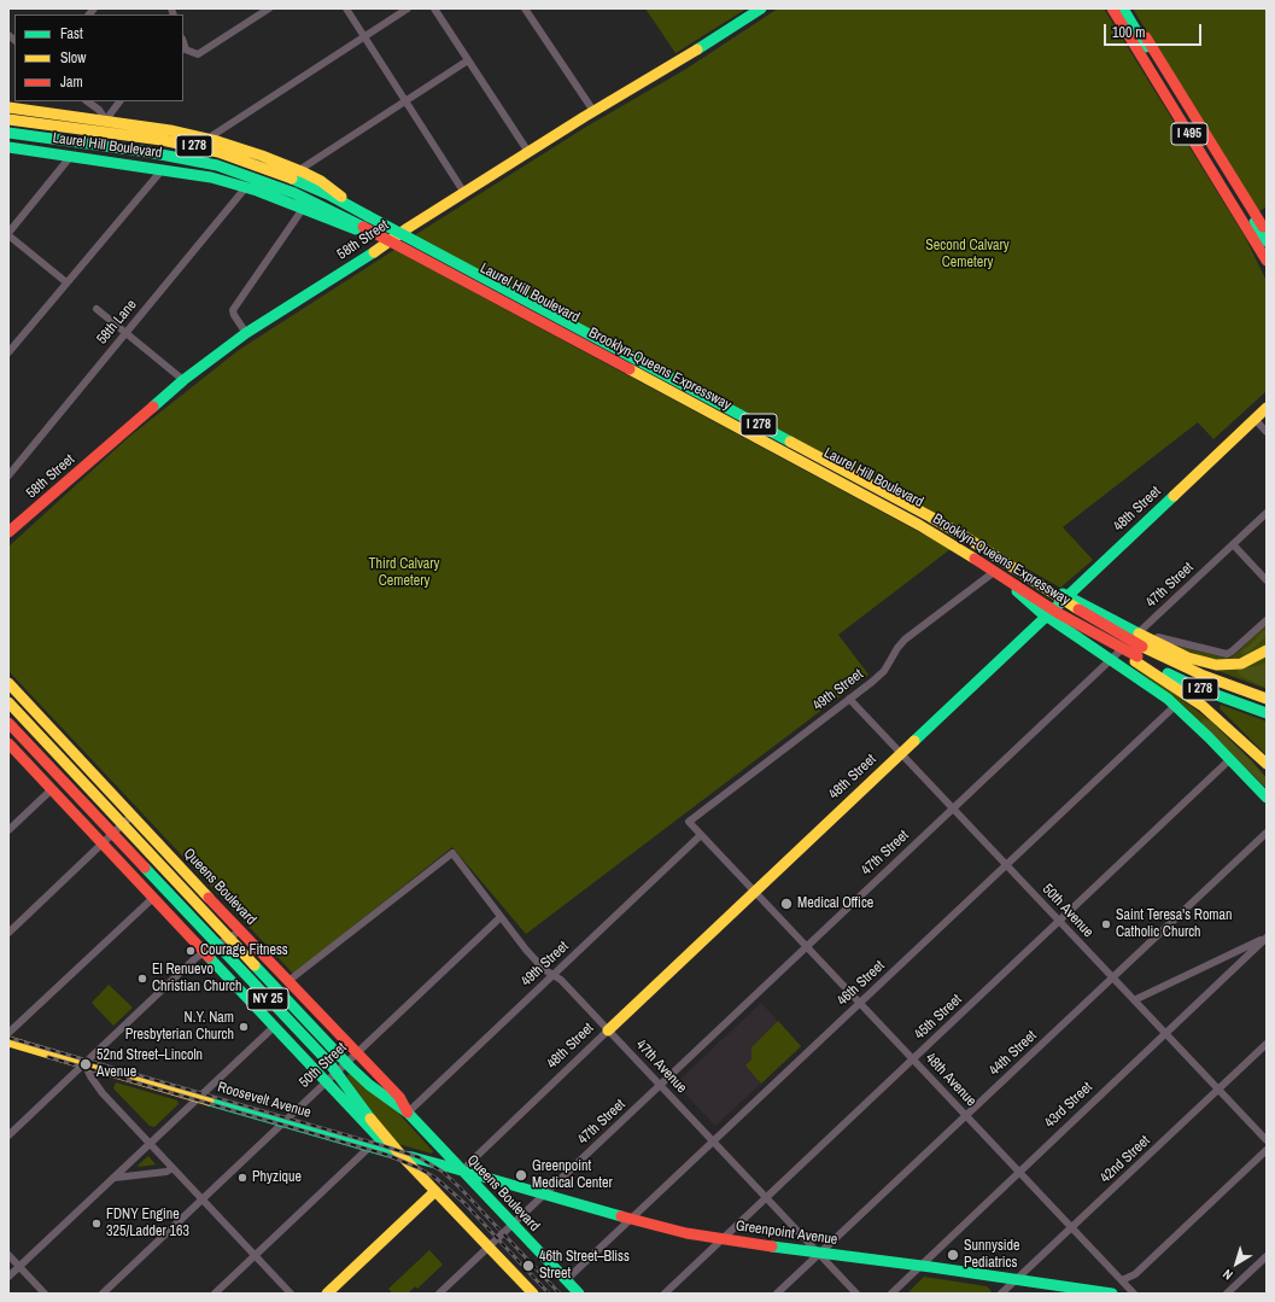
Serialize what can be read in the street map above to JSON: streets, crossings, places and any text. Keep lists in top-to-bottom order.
{
  "streets": {
    "main road": [
      "I 495",
      "Laurel Hill Boulevard",
      "I 278",
      "58th Street",
      "Brooklyn-Queens Expressway",
      "48th Street",
      "Queens Boulevard",
      "NY 25",
      "Roosevelt Avenue",
      "Greenpoint Avenue"
    ],
    "street": [
      "58th Lane",
      "47th Street",
      "49th Street",
      "50th Avenue",
      "46th Street",
      "45th Street",
      "44th Street",
      "50th Street",
      "47th Avenue",
      "48th Avenue",
      "43rd Street",
      "42nd Street"
    ]
  },
  "crossings": [
    ["Laurel Hill Boulevard", "58th Street"],
    ["Laurel Hill Boulevard", "58th Lane"],
    ["Laurel Hill Boulevard", "Brooklyn-Queens Expressway"],
    ["Laurel Hill Boulevard", "48th Street"],
    ["Laurel Hill Boulevard", "47th Street"],
    ["Laurel Hill Boulevard", "49th Street"],
    ["Brooklyn-Queens Expressway", "48th Street"],
    ["Brooklyn-Queens Expressway", "47th Street"],
    ["Brooklyn-Queens Expressway", "46th Street"],
    ["Brooklyn-Queens Expressway", "45th Street"],
    ["48th Street", "Queens Boulevard"],
    ["48th Street", "50th Avenue"],
    ["48th Street", "47th Avenue"],
    ["48th Street", "48th Avenue"],
    ["48th Street", "Greenpoint Avenue"],
    ["47th Street", "Queens Boulevard"],
    ["47th Street", "50th Avenue"],
    ["47th Street", "NY 25"],
    ["47th Street", "47th Avenue"],
    ["47th Street", "48th Avenue"],
    ["47th Street", "Greenpoint Avenue"],
    ["49th Street", "Queens Boulevard"],
    ["49th Street", "50th Avenue"],
    ["49th Street", "47th Avenue"],
    ["49th Street", "48th Avenue"],
    ["Queens Boulevard", "46th Street"],
    ["Queens Boulevard", "50th Street"],
    ["Queens Boulevard", "47th Avenue"],
    ["Queens Boulevard", "Greenpoint Avenue"],
    ["50th Avenue", "46th Street"],
    ["50th Avenue", "45th Street"],
    ["50th Avenue", "44th Street"],
    ["50th Avenue", "43rd Street"],
    ["50th Avenue", "42nd Street"],
    ["46th Street", "47th Avenue"],
    ["46th Street", "48th Avenue"],
    ["46th Street", "Greenpoint Avenue"],
    ["NY 25", "50th Street"],
    ["NY 25", "Roosevelt Avenue"],
    ["NY 25", "Greenpoint Avenue"],
    ["45th Street", "47th Avenue"],
    ["45th Street", "48th Avenue"],
    ["45th Street", "Greenpoint Avenue"],
    ["44th Street", "47th Avenue"],
    ["44th Street", "48th Avenue"],
    ["44th Street", "Greenpoint Avenue"],
    ["50th Street", "47th Avenue"],
    ["50th Street", "Roosevelt Avenue"],
    ["47th Avenue", "Greenpoint Avenue"],
    ["48th Avenue", "43rd Street"],
    ["48th Avenue", "42nd Street"],
    ["Roosevelt Avenue", "Greenpoint Avenue"],
    ["43rd Street", "Greenpoint Avenue"],
    ["42nd Street", "Greenpoint Avenue"]
  ],
  "parks": ["Second Calvary Cemetery", "Third Calvary Cemetery"],
  "places": [
    "Medical Office",
    "Saint Teresa's Roman Catholic Church",
    "Courage Fitness",
    "El Renuevo Christian Church",
    "N.Y. Nam Presbyterian Church",
    "52nd Street–Lincoln Avenue",
    "Greenpoint Medical Center",
    "Phyzique",
    "FDNY Engine 325/Ladder 163",
    "Sunnyside Pediatrics",
    "46th Street–Bliss Street"
  ],
  "legend": ["Fast", "Slow", "Jam"],
  "scale_bar": "100 m",
  "north": "bottom left"
}
